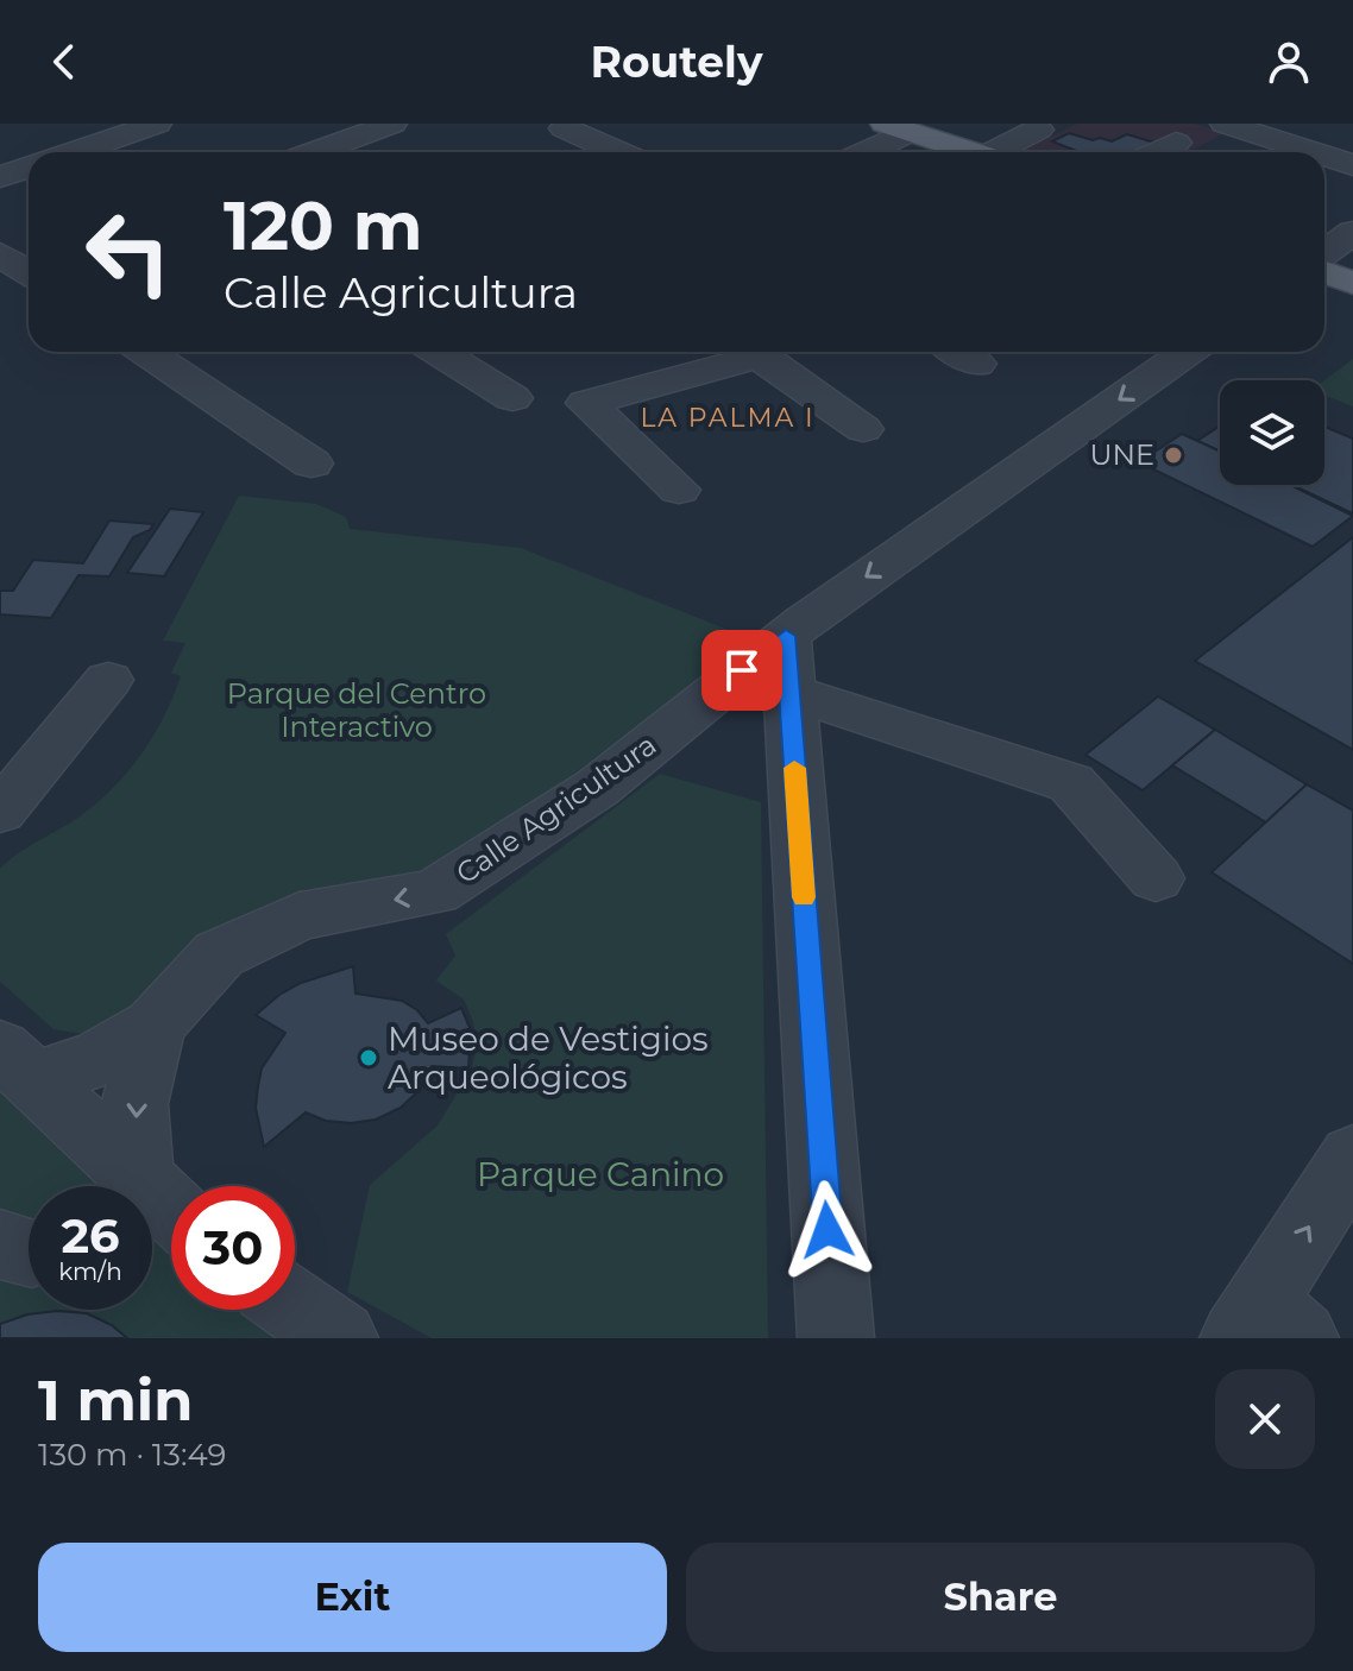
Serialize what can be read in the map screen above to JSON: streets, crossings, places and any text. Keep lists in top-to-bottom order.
{
  "streets": {
    "street": ["Calle Agricultura"]
  },
  "one_way": ["Calle Agricultura"],
  "districts": ["LA PALMA I"],
  "parks": ["Parque del Centro Interactivo", "Parque Canino"],
  "places": ["UNE", "Museo de Vestigios Arqueológicos"],
  "page": {
    "header": "Routely",
    "turn": ["120 m", "Calle Agricultura"],
    "speed": "26 km/h",
    "limit": "30",
    "heading": ["1 min", "130 m · 13:49"],
    "buttons": ["Exit", "Share"]
  }
}
